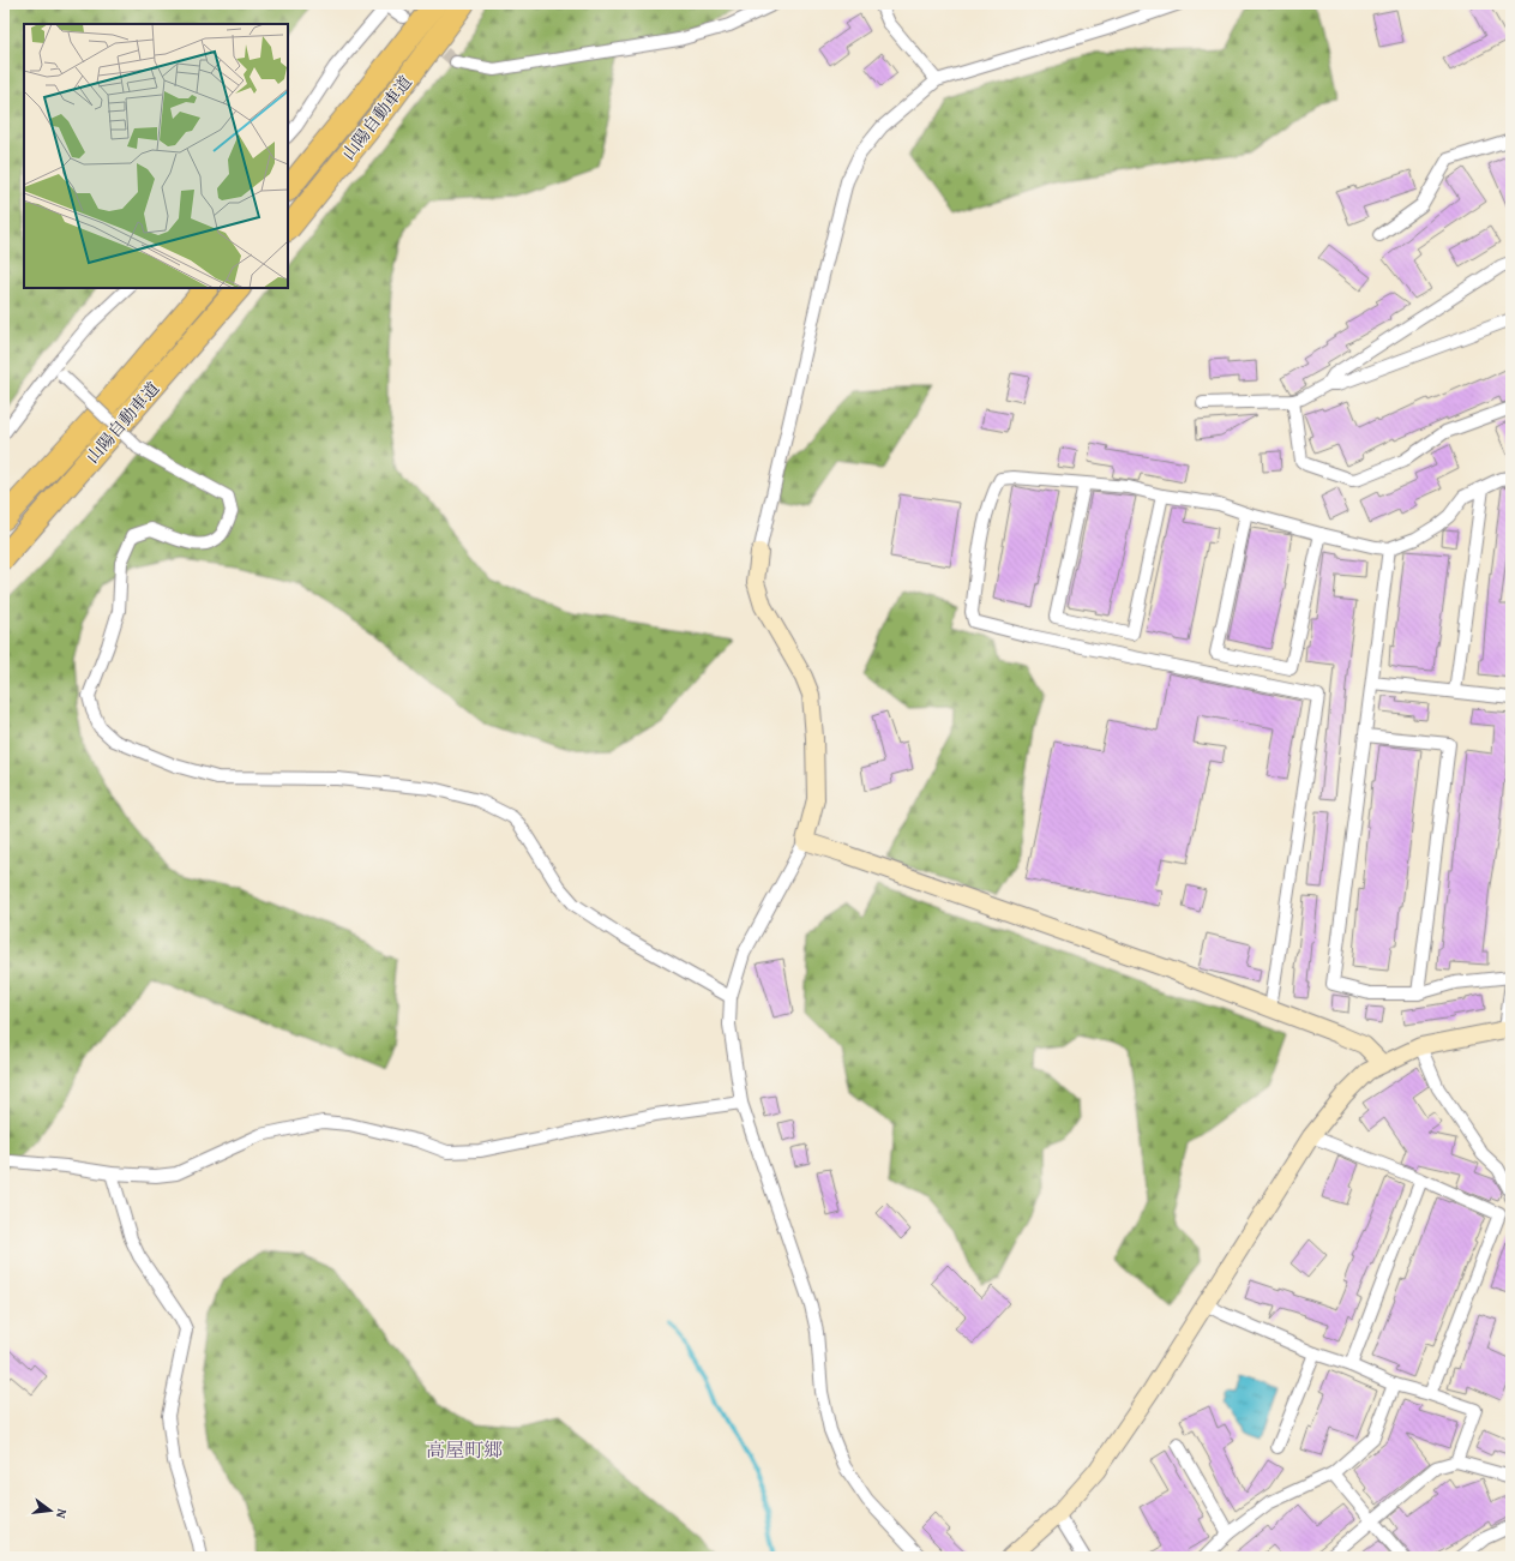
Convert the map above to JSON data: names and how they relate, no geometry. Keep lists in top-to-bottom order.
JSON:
{
  "streets": {
    "highway": ["山陽自動車道"]
  },
  "districts": ["高屋町郷"],
  "north": "right"
}
